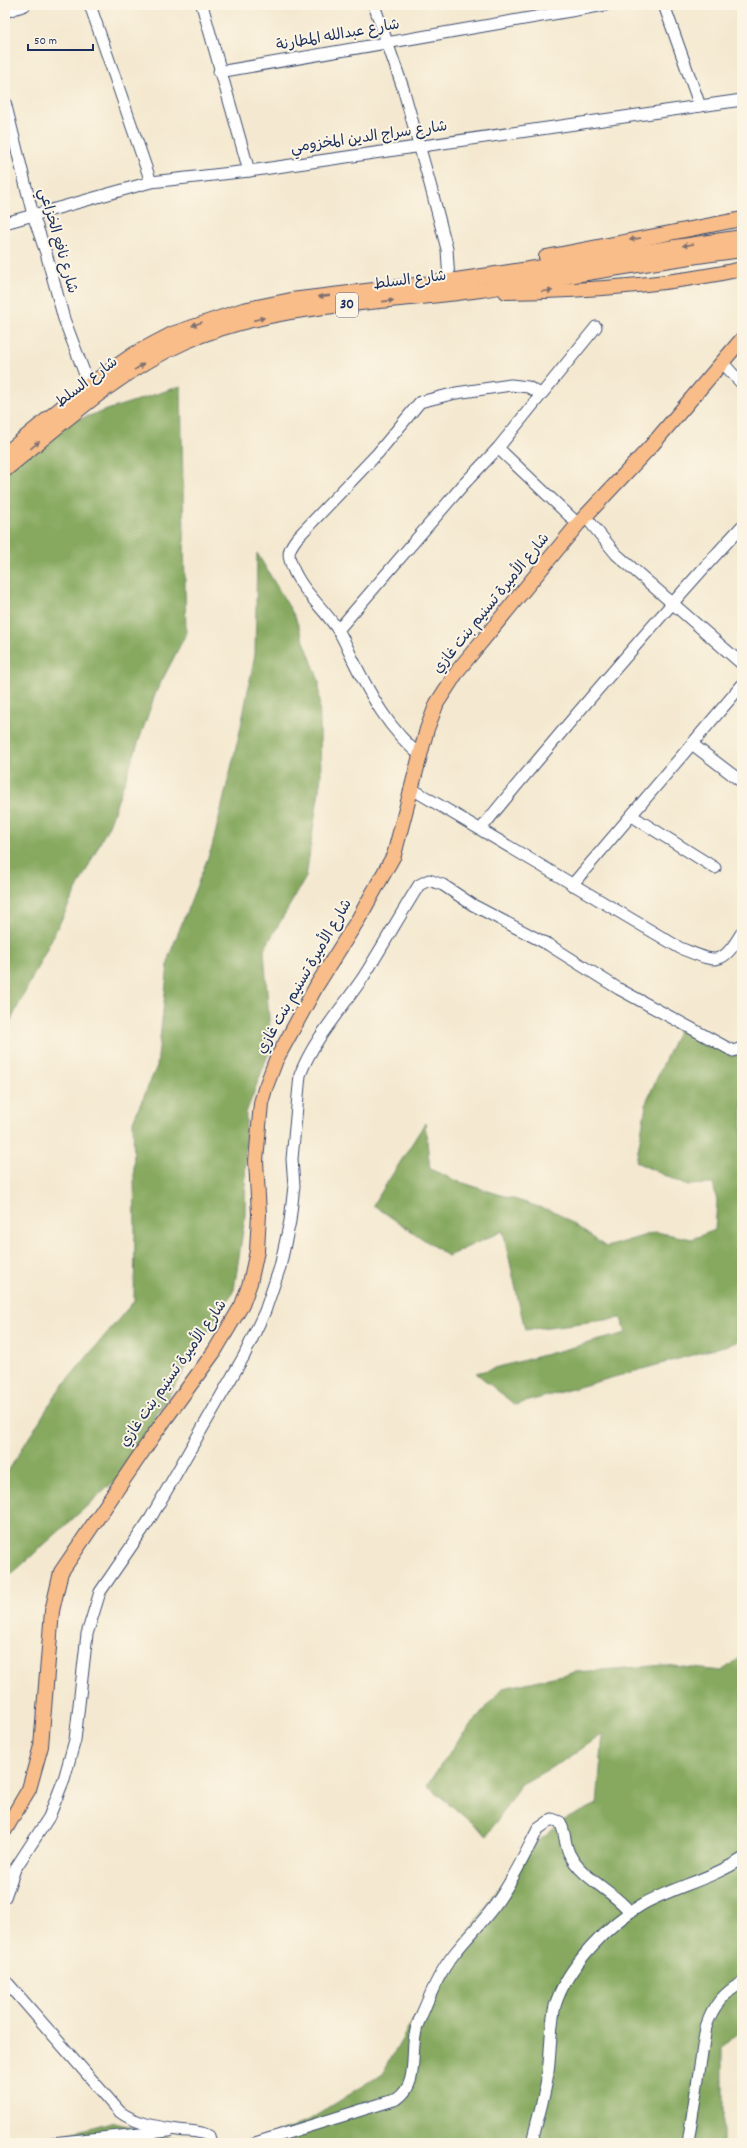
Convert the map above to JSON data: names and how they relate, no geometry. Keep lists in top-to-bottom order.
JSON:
{
  "streets": {
    "main road": ["شارع السلط", "30", "شارع الأميرة تسنيم بنت غازي"],
    "street": ["شارع عبدالله المطارنة", "شارع سراج الدين المخزومي", "شارع نافع الخزاعي"]
  },
  "crossings": [
    ["شارع سراج الدين المخزومي", "شارع نافع الخزاعي"],
    ["شارع نافع الخزاعي", "شارع السلط"]
  ],
  "scale_bar": "50 m"
}
